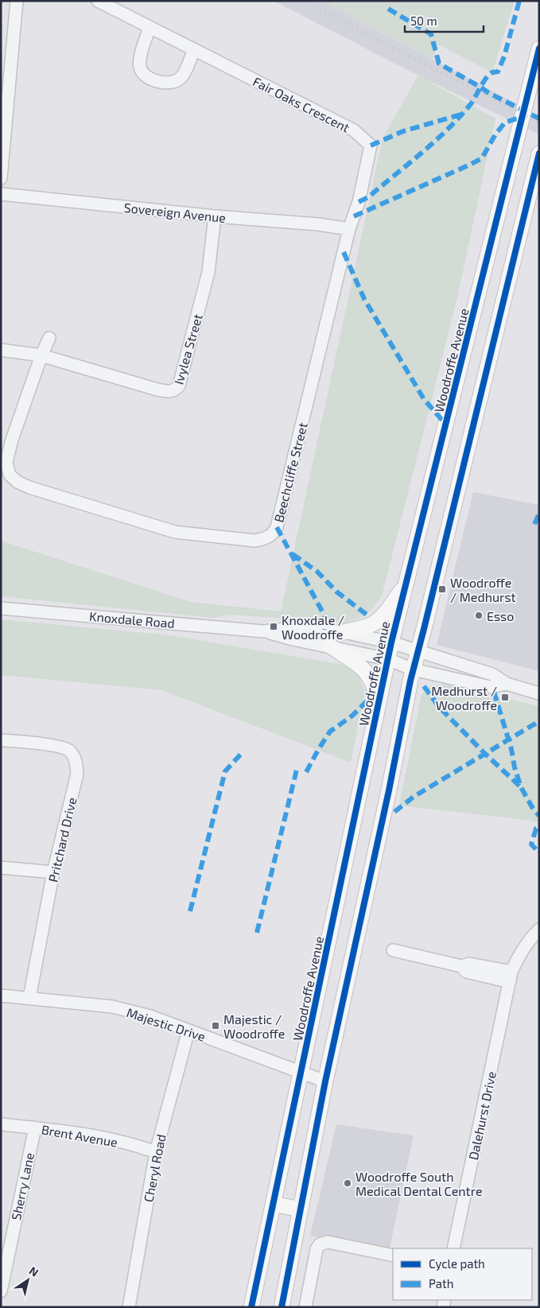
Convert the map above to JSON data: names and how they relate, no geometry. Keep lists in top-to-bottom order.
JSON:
{
  "streets": {
    "main road": ["Woodroffe Avenue"],
    "street": [
      "Fair Oaks Crescent",
      "Sovereign Avenue",
      "Ivylea Street",
      "Beechcliffe Street",
      "Knoxdale Road",
      "Pritchard Drive",
      "Majestic Drive",
      "Dalehurst Drive",
      "Brent Avenue",
      "Cheryl Road",
      "Sherry Lane"
    ]
  },
  "crossings": [
    ["Fair Oaks Crescent", "Sovereign Avenue"],
    ["Fair Oaks Crescent", "Beechcliffe Street"],
    ["Sovereign Avenue", "Ivylea Street"],
    ["Sovereign Avenue", "Beechcliffe Street"],
    ["Ivylea Street", "Beechcliffe Street"],
    ["Woodroffe Avenue", "Knoxdale Road"],
    ["Woodroffe Avenue", "Majestic Drive"],
    ["Pritchard Drive", "Majestic Drive"],
    ["Majestic Drive", "Cheryl Road"],
    ["Brent Avenue", "Cheryl Road"],
    ["Brent Avenue", "Sherry Lane"]
  ],
  "places": {
    "transit": [
      "Woodroffe / Medhurst",
      "Knoxdale / Woodroffe",
      "Medhurst / Woodroffe",
      "Majestic / Woodroffe"
    ],
    "other": ["Esso", "Woodroffe South Medical Dental Centre"]
  },
  "legend": ["Cycle path", "Path"],
  "scale_bar": "50 m",
  "north": "top right"
}
